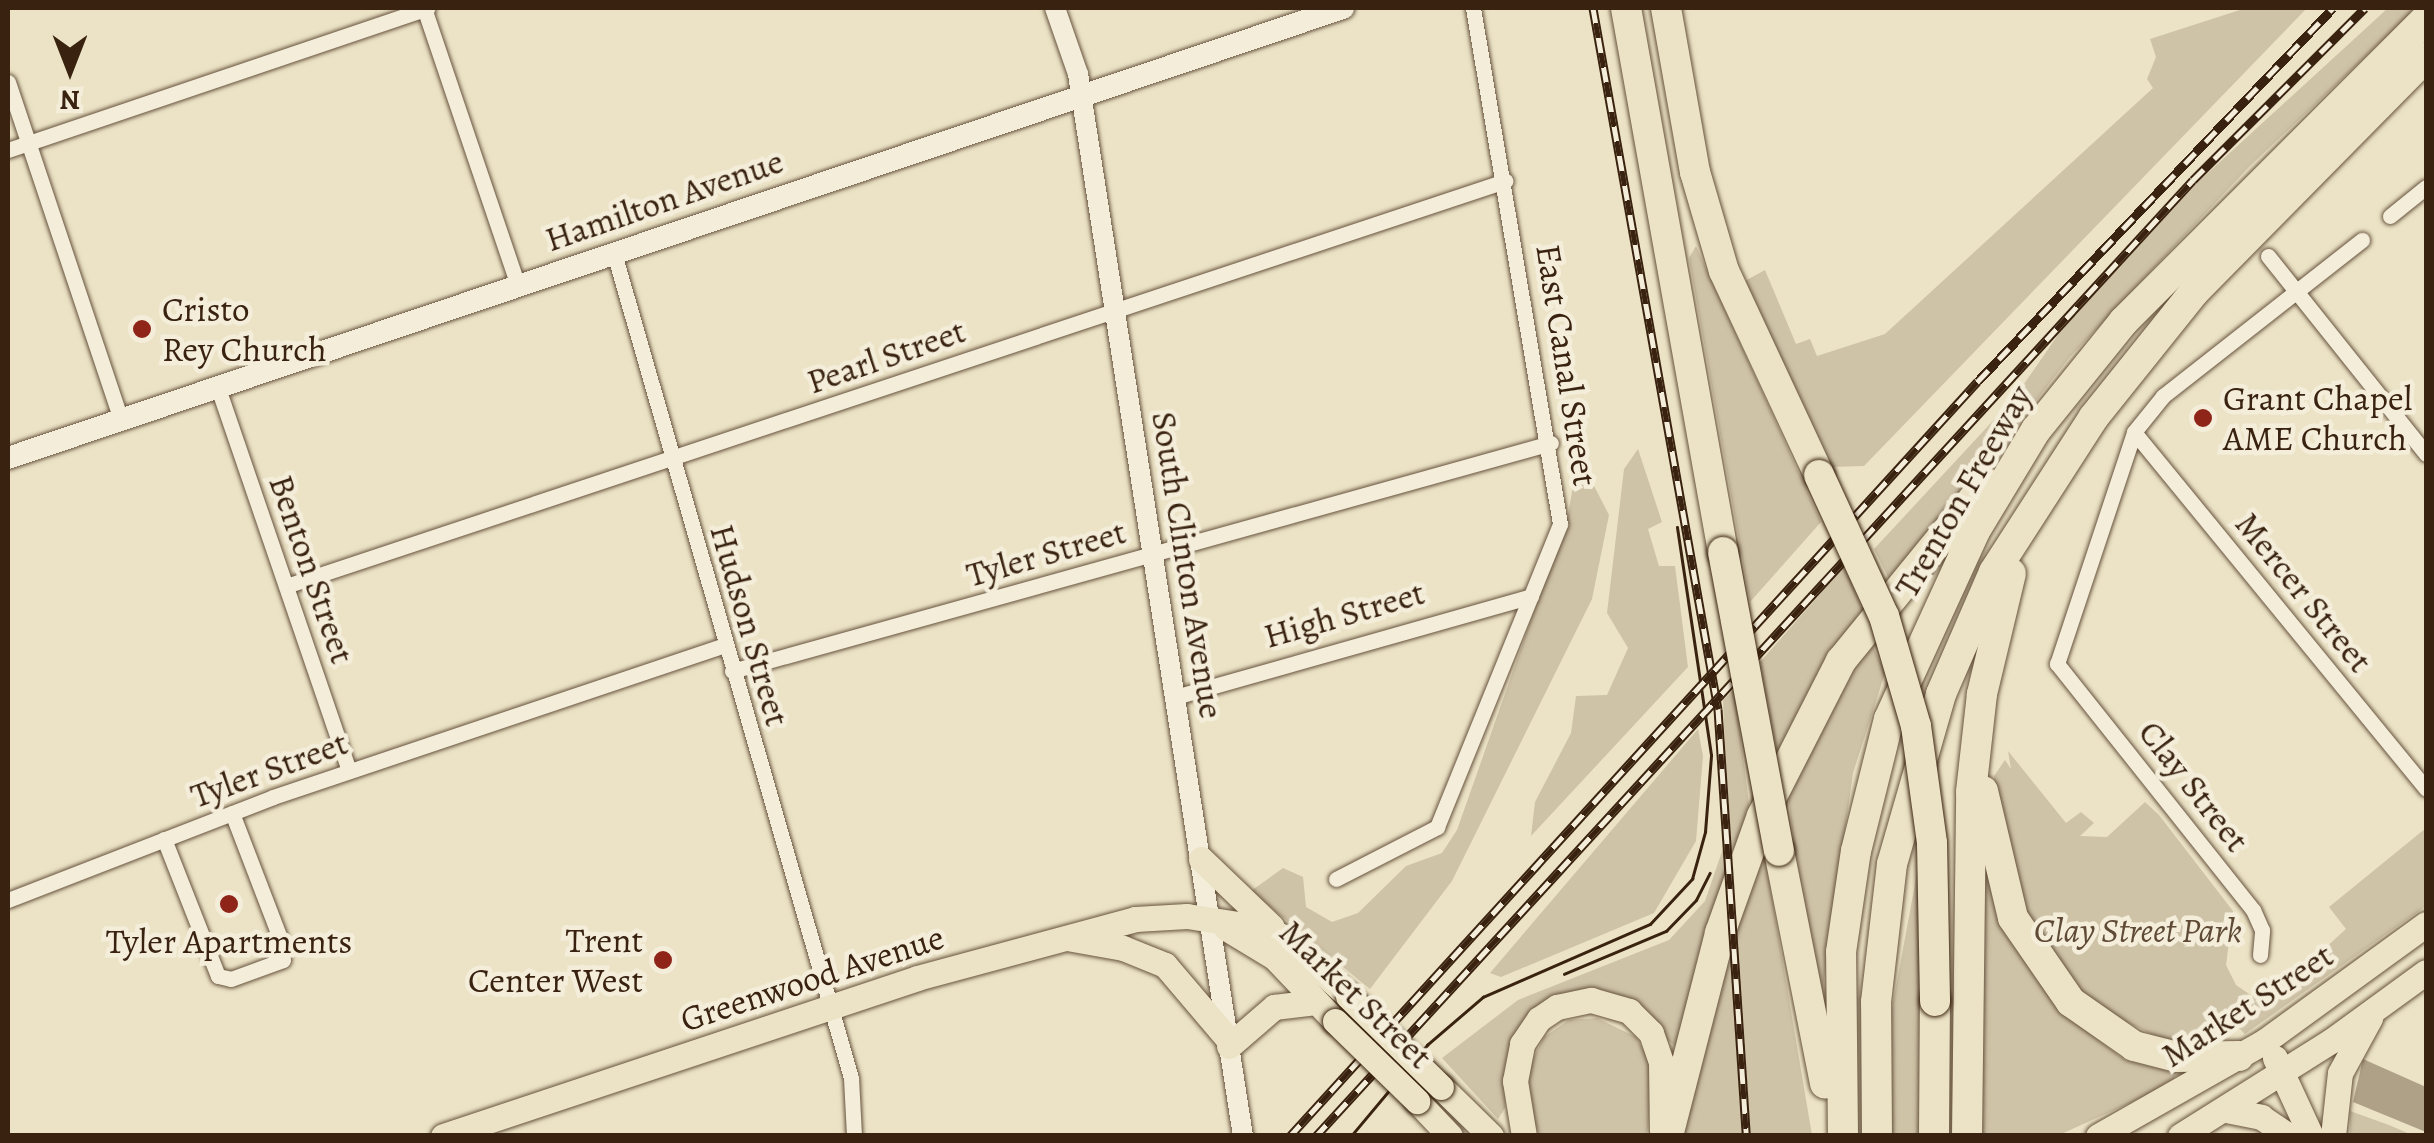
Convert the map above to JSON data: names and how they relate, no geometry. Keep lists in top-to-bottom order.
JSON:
{
  "streets": {
    "highway": ["Trenton Freeway"],
    "main road": ["Hamilton Avenue", "Greenwood Avenue", "Market Street"],
    "street": [
      "Pearl Street",
      "East Canal Street",
      "Tyler Street",
      "South Clinton Avenue",
      "Benton Street",
      "Mercer Street",
      "High Street",
      "Hudson Street",
      "Clay Street"
    ]
  },
  "crossings": [
    ["Hamilton Avenue", "South Clinton Avenue"],
    ["Hamilton Avenue", "Benton Street"],
    ["Hamilton Avenue", "Hudson Street"],
    ["Pearl Street", "East Canal Street"],
    ["Pearl Street", "South Clinton Avenue"],
    ["Pearl Street", "Benton Street"],
    ["Pearl Street", "Hudson Street"],
    ["East Canal Street", "Tyler Street"],
    ["East Canal Street", "High Street"],
    ["Tyler Street", "South Clinton Avenue"],
    ["Tyler Street", "Benton Street"],
    ["Tyler Street", "Hudson Street"],
    ["South Clinton Avenue", "High Street"],
    ["South Clinton Avenue", "Greenwood Avenue"],
    ["South Clinton Avenue", "Market Street"],
    ["Mercer Street", "Clay Street"],
    ["Hudson Street", "Greenwood Avenue"],
    ["Greenwood Avenue", "Market Street"]
  ],
  "parks": ["Clay Street Park"],
  "places": [
    "Cristo Rey Church",
    "Grant Chapel AME Church",
    "Tyler Apartments",
    "Trent Center West"
  ],
  "north": "bottom"
}
